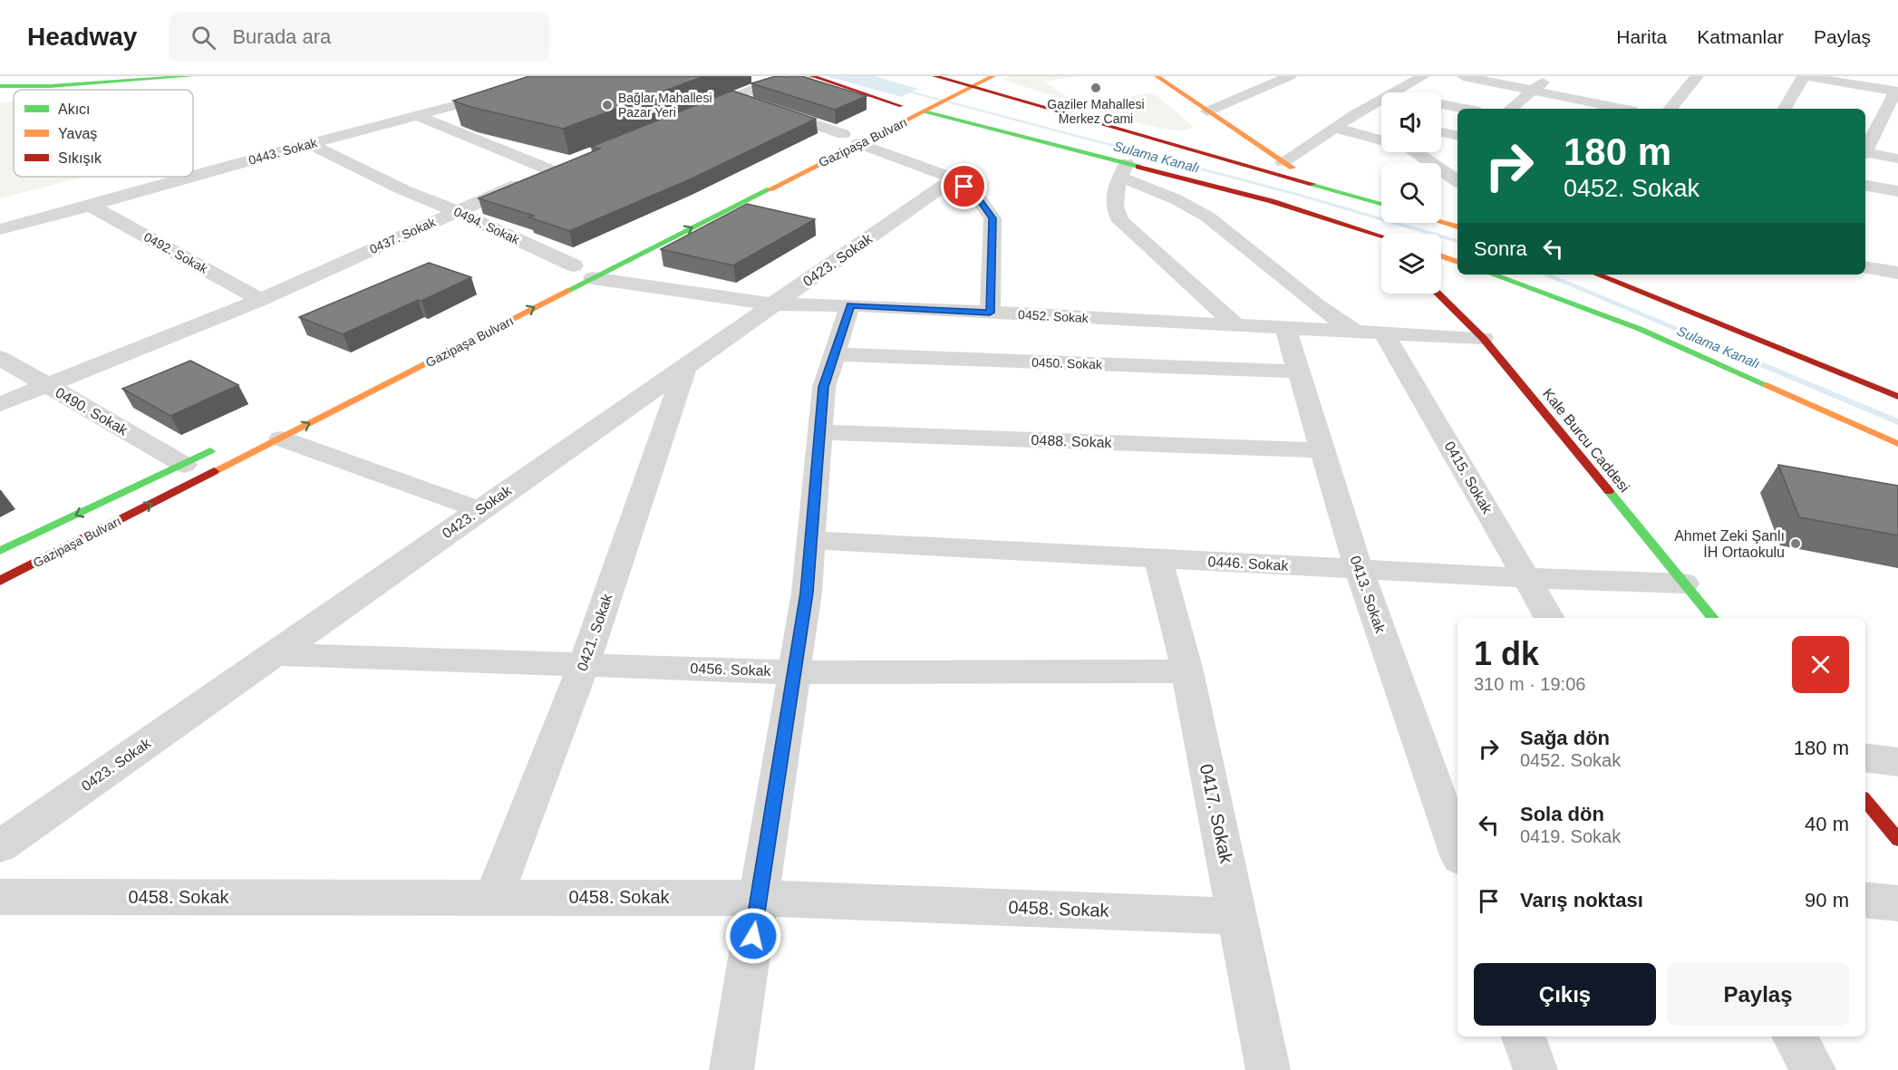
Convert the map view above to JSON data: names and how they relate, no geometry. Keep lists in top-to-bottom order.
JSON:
{
  "streets": {
    "street": [
      "Gazipaşa Bulvarı",
      "0443. Sokak",
      "0494. Sokak",
      "0437. Sokak",
      "0492. Sokak",
      "0423. Sokak",
      "0452. Sokak",
      "0450. Sokak",
      "0490. Sokak",
      "Kale Burcu Caddesi",
      "0488. Sokak",
      "0415. Sokak",
      "0446. Sokak",
      "0413. Sokak",
      "0421. Sokak",
      "0456. Sokak",
      "0417. Sokak",
      "0458. Sokak"
    ]
  },
  "crossings": [
    ["Gazipaşa Bulvarı", "0494. Sokak"],
    ["Gazipaşa Bulvarı", "0452. Sokak"],
    ["Gazipaşa Bulvarı", "0490. Sokak"],
    ["0443. Sokak", "0494. Sokak"],
    ["0443. Sokak", "0492. Sokak"],
    ["0494. Sokak", "0437. Sokak"],
    ["0494. Sokak", "0452. Sokak"],
    ["0437. Sokak", "0492. Sokak"],
    ["0437. Sokak", "0490. Sokak"],
    ["0423. Sokak", "0452. Sokak"],
    ["0423. Sokak", "0421. Sokak"],
    ["0423. Sokak", "0456. Sokak"],
    ["0452. Sokak", "Kale Burcu Caddesi"],
    ["0452. Sokak", "0415. Sokak"],
    ["0452. Sokak", "0413. Sokak"],
    ["0450. Sokak", "0413. Sokak"],
    ["Kale Burcu Caddesi", "0446. Sokak"],
    ["0488. Sokak", "0413. Sokak"],
    ["0415. Sokak", "0446. Sokak"],
    ["0446. Sokak", "0413. Sokak"],
    ["0446. Sokak", "0417. Sokak"],
    ["0421. Sokak", "0456. Sokak"],
    ["0421. Sokak", "0458. Sokak"],
    ["0456. Sokak", "0417. Sokak"],
    ["0417. Sokak", "0458. Sokak"]
  ],
  "water": ["Sulama Kanalı"],
  "places": ["Gaziler Mahallesi Merkez Cami", "Bağlar Mahallesi Pazar Yeri", "Ahmet Zeki Şanlı İH Ortaokulu"],
  "legend": ["Akıcı", "Yavaş", "Sıkışık"],
  "page": {
    "header": "Headway",
    "search": "Burada ara",
    "nav": ["Harita", "Katmanlar", "Paylaş"],
    "turn": ["180 m", "0452. Sokak"],
    "then": "Sonra",
    "heading": ["1 dk", "310 m · 19:06"],
    "list": [
      {
        "name": "Sağa dön",
        "note": "0452. Sokak",
        "value": "180 m"
      },
      {
        "name": "Sola dön",
        "note": "0419. Sokak",
        "value": "40 m"
      },
      {
        "name": "Varış noktası",
        "value": "90 m"
      }
    ],
    "buttons": ["Çıkış", "Paylaş"]
  }
}
